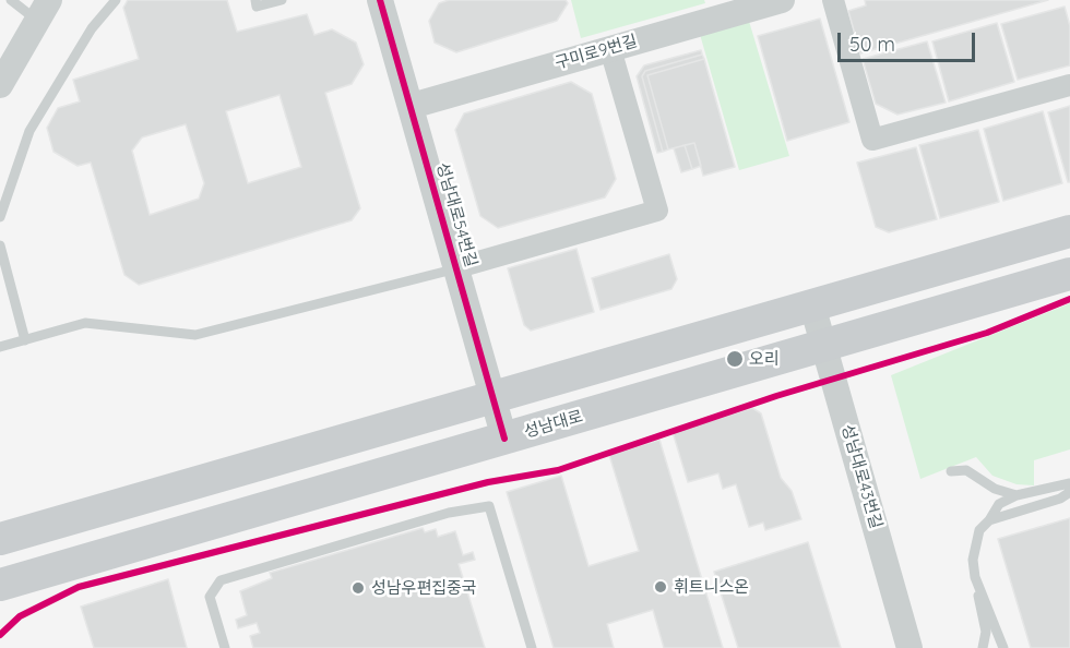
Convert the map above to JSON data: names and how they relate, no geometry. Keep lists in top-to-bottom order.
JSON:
{
  "streets": {
    "main road": ["성남대로"],
    "street": ["구미로9번길", "성남대로54번길", "성남대로43번길"]
  },
  "crossings": [
    ["구미로9번길", "성남대로54번길"],
    ["성남대로54번길", "성남대로"],
    ["성남대로", "성남대로43번길"]
  ],
  "places": ["오리", "휘트니스온", "성남우편집중국"],
  "scale_bar": "50 m"
}
